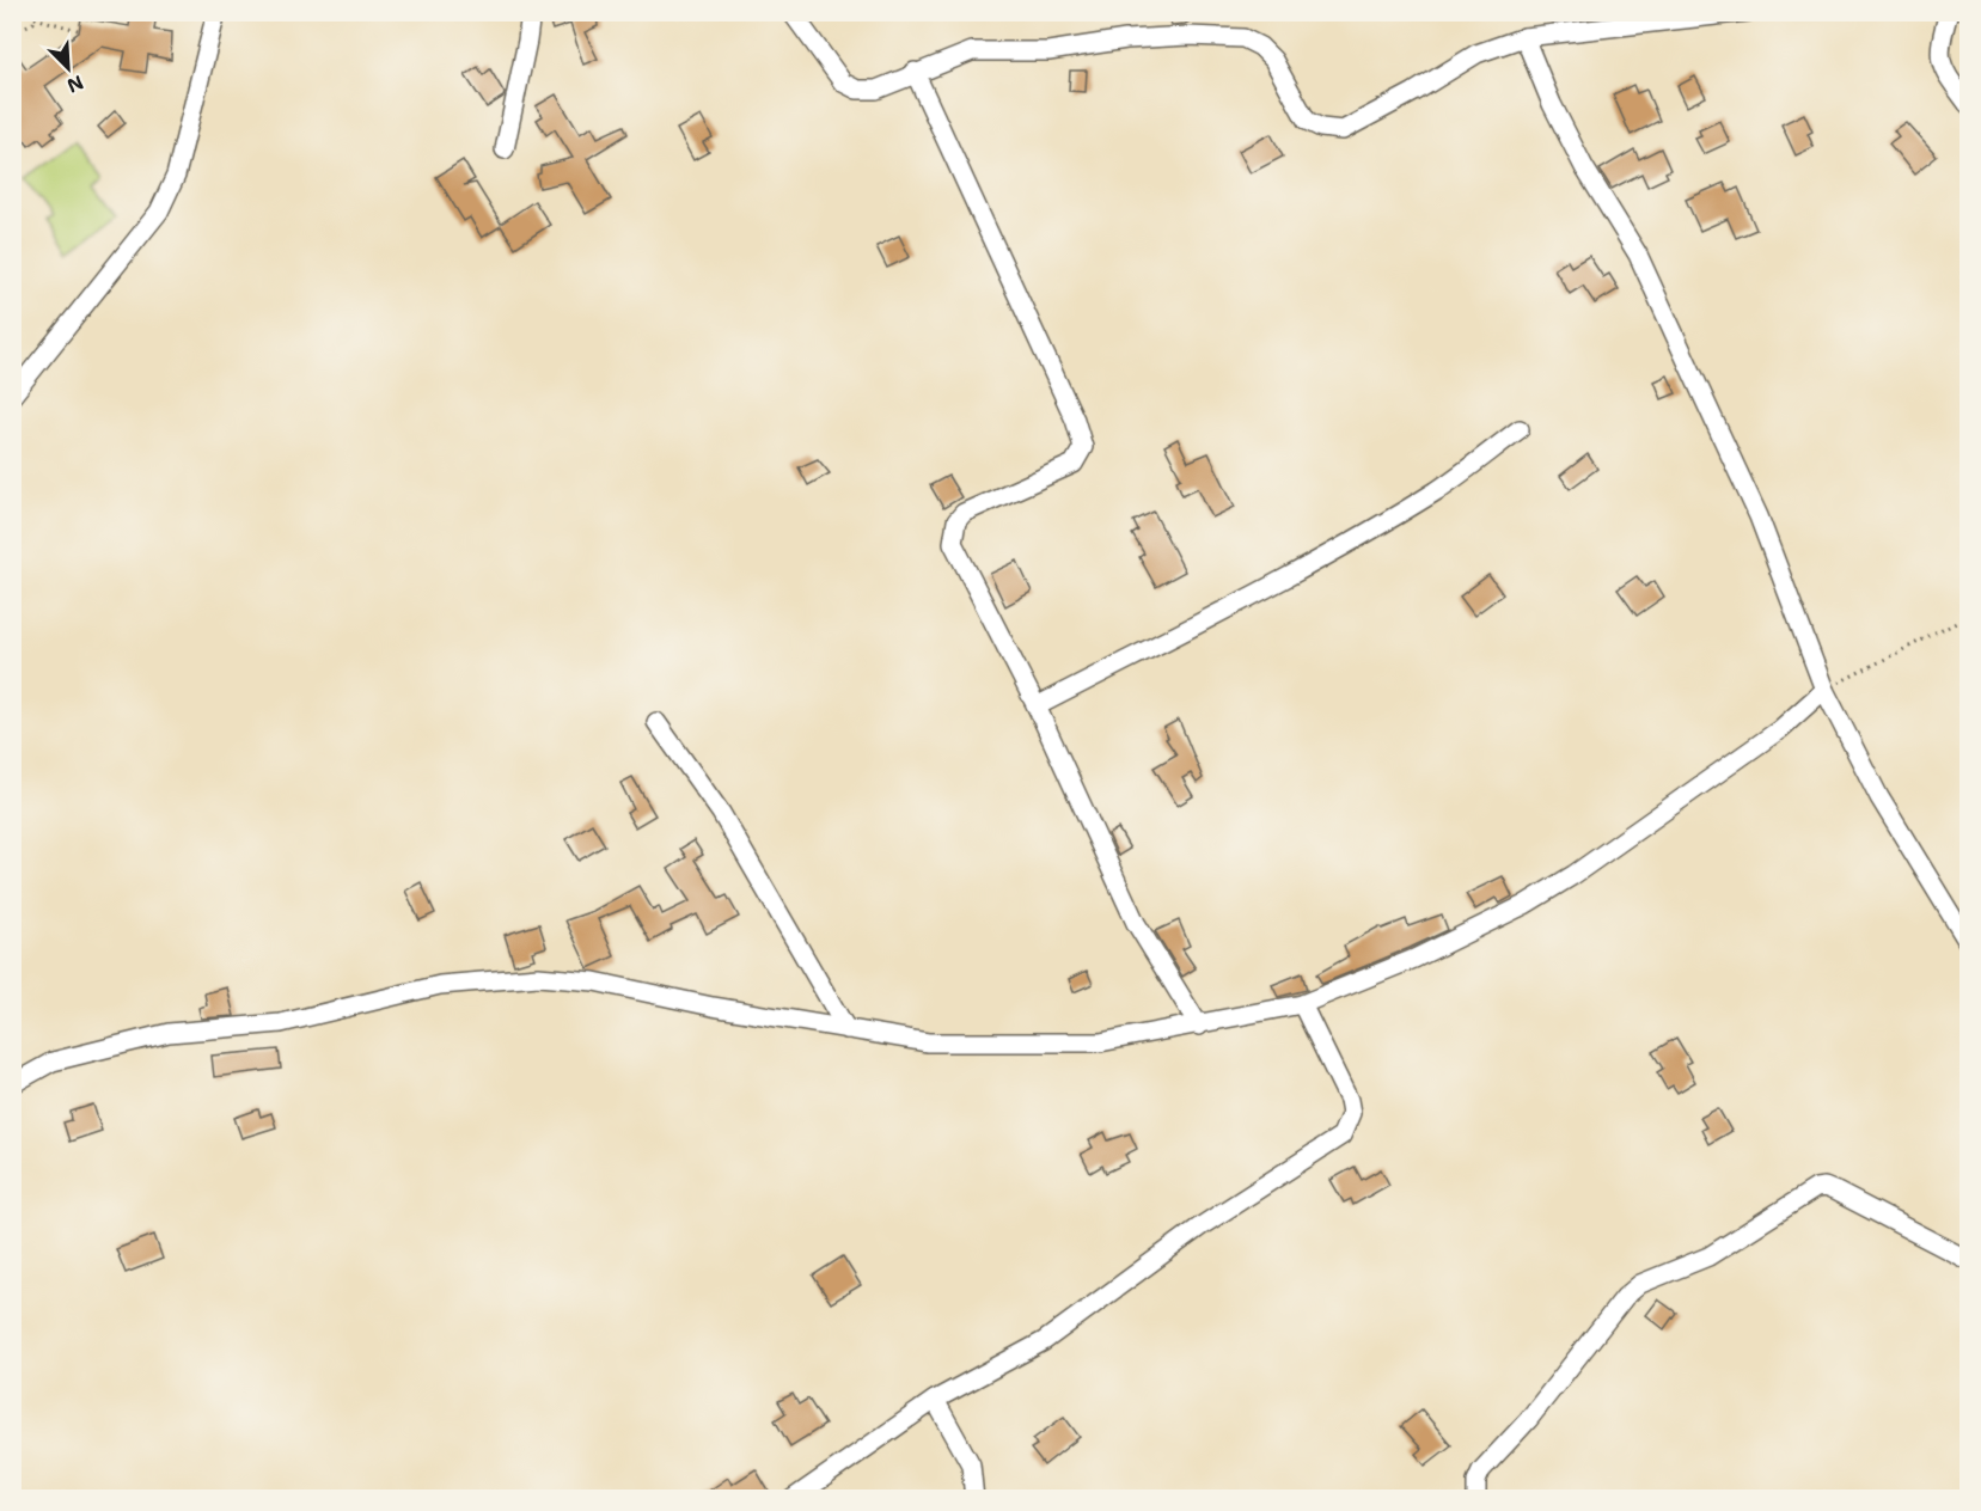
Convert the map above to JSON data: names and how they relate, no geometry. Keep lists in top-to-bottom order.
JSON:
{
  "north": "bottom right"
}
